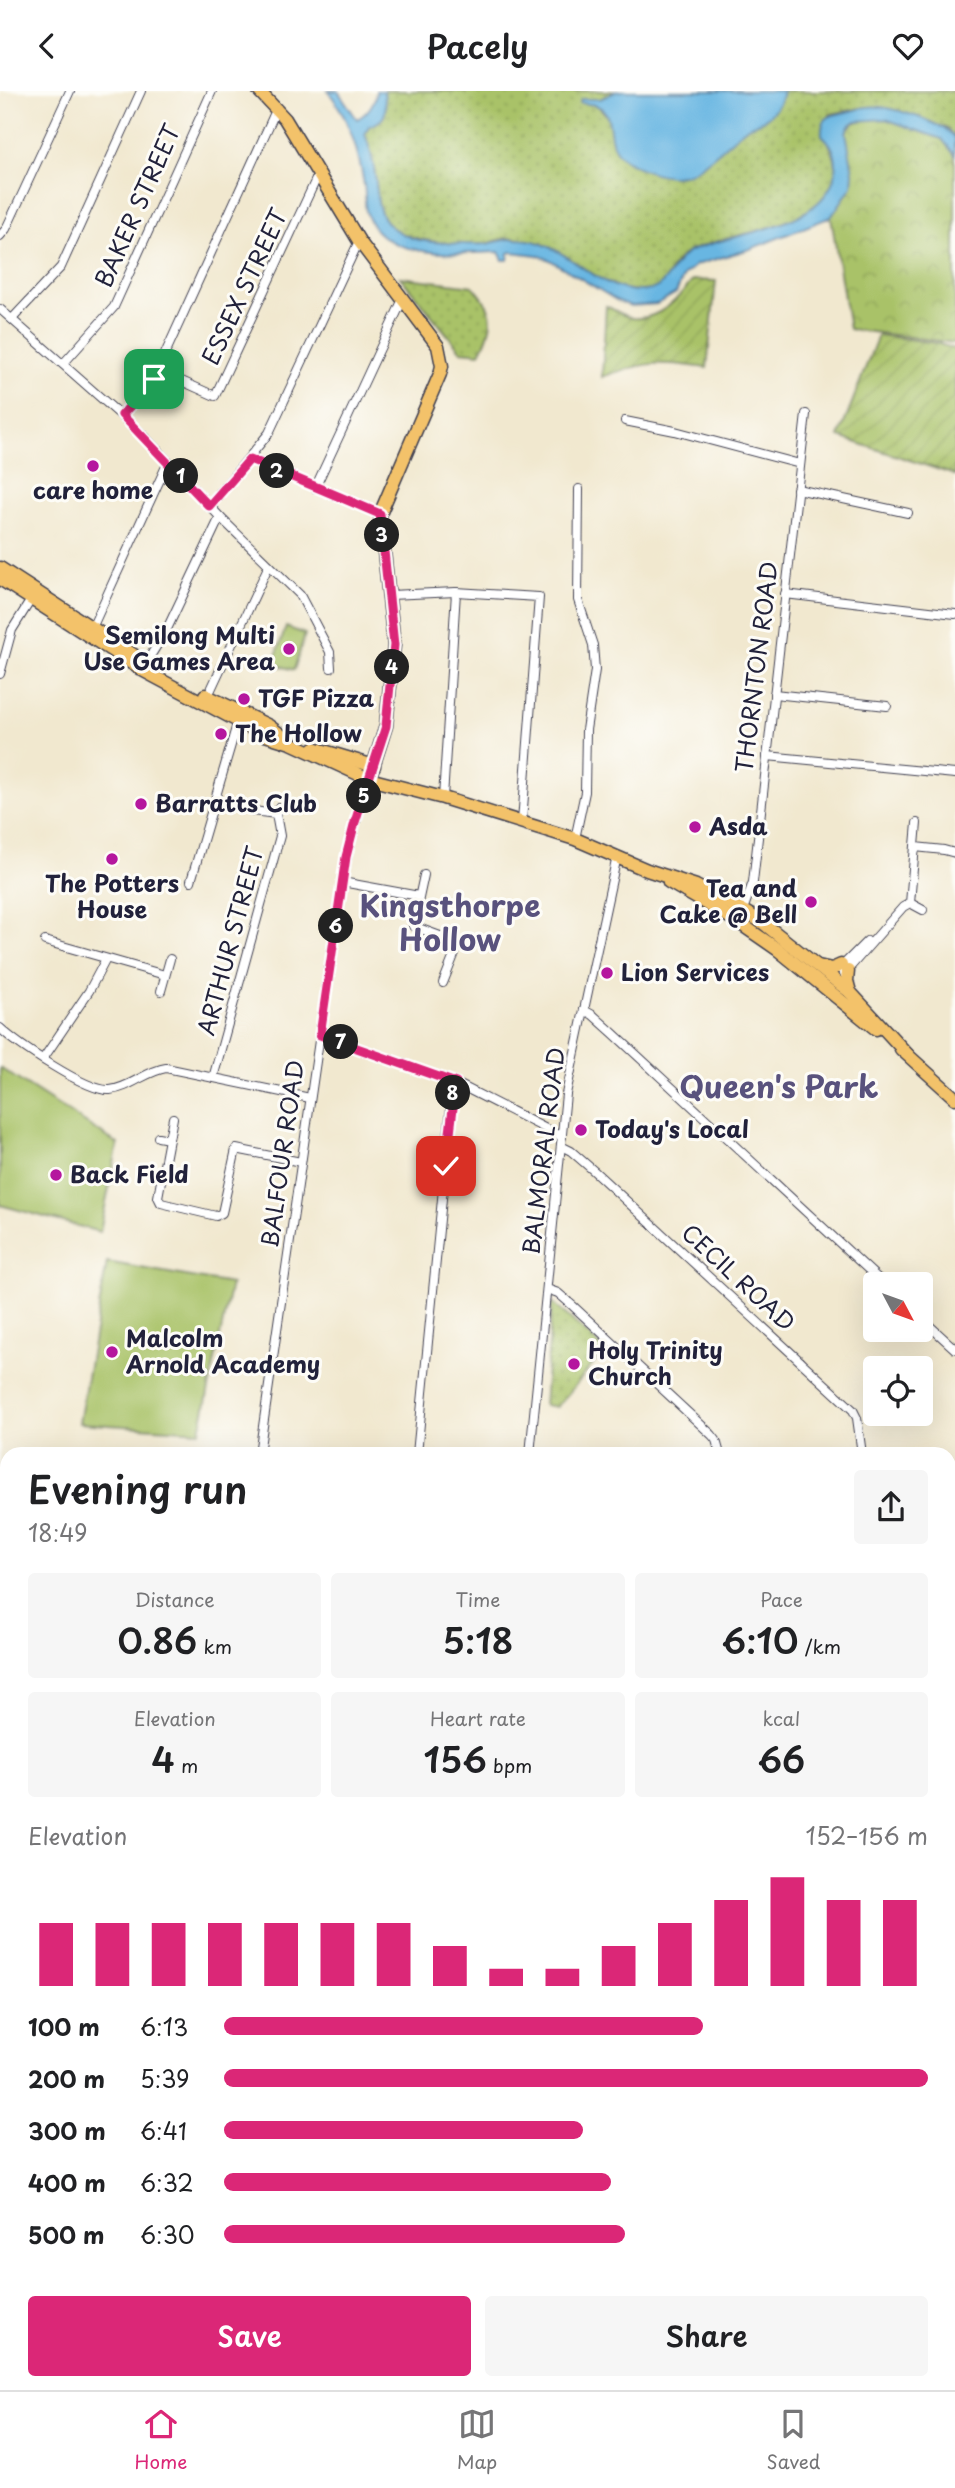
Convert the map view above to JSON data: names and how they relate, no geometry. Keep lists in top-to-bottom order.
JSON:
{
  "streets": {
    "street": [
      "BAKER STREET",
      "ESSEX STREET",
      "THORNTON ROAD",
      "ARTHUR STREET",
      "BALMORAL ROAD",
      "BALFOUR ROAD",
      "CECIL ROAD"
    ]
  },
  "crossings": [
    ["BALMORAL ROAD", "CECIL ROAD"],
    ["BALFOUR ROAD", "CECIL ROAD"]
  ],
  "districts": ["Kingsthorpe Hollow", "Queen's Park"],
  "places": [
    "care home",
    "Semilong Multi Use Games Area",
    "TGF Pizza",
    "The Hollow",
    "Barratts Club",
    "Asda",
    "The Potters House",
    "Tea and Cake @ Bell",
    "Lion Services",
    "Today's Local",
    "Back Field",
    "Malcolm Arnold Academy",
    "Holy Trinity Church"
  ],
  "north": "bottom right",
  "page": {
    "header": "Pacely",
    "pins": [
      "2",
      "1",
      "3",
      "4",
      "5",
      "6",
      "7",
      "8"
    ],
    "heading": ["Evening run", "18:49"],
    "stats": [
      ["Distance", "0.86 km"],
      ["Time", "5:18"],
      ["Pace", "6:10 /km"],
      ["Elevation", "4 m"],
      ["Heart rate", "156 bpm"],
      ["kcal", "66"]
    ],
    "chart": ["Elevation", "152–156 m"],
    "list": [
      {
        "name": "100 m",
        "note": "6:13"
      },
      {
        "name": "200 m",
        "note": "5:39"
      },
      {
        "name": "300 m",
        "note": "6:41"
      },
      {
        "name": "400 m",
        "note": "6:32"
      },
      {
        "name": "500 m",
        "note": "6:30"
      }
    ],
    "buttons": ["Save", "Share"],
    "tabs": ["Home", "Map", "Saved"]
  }
}
